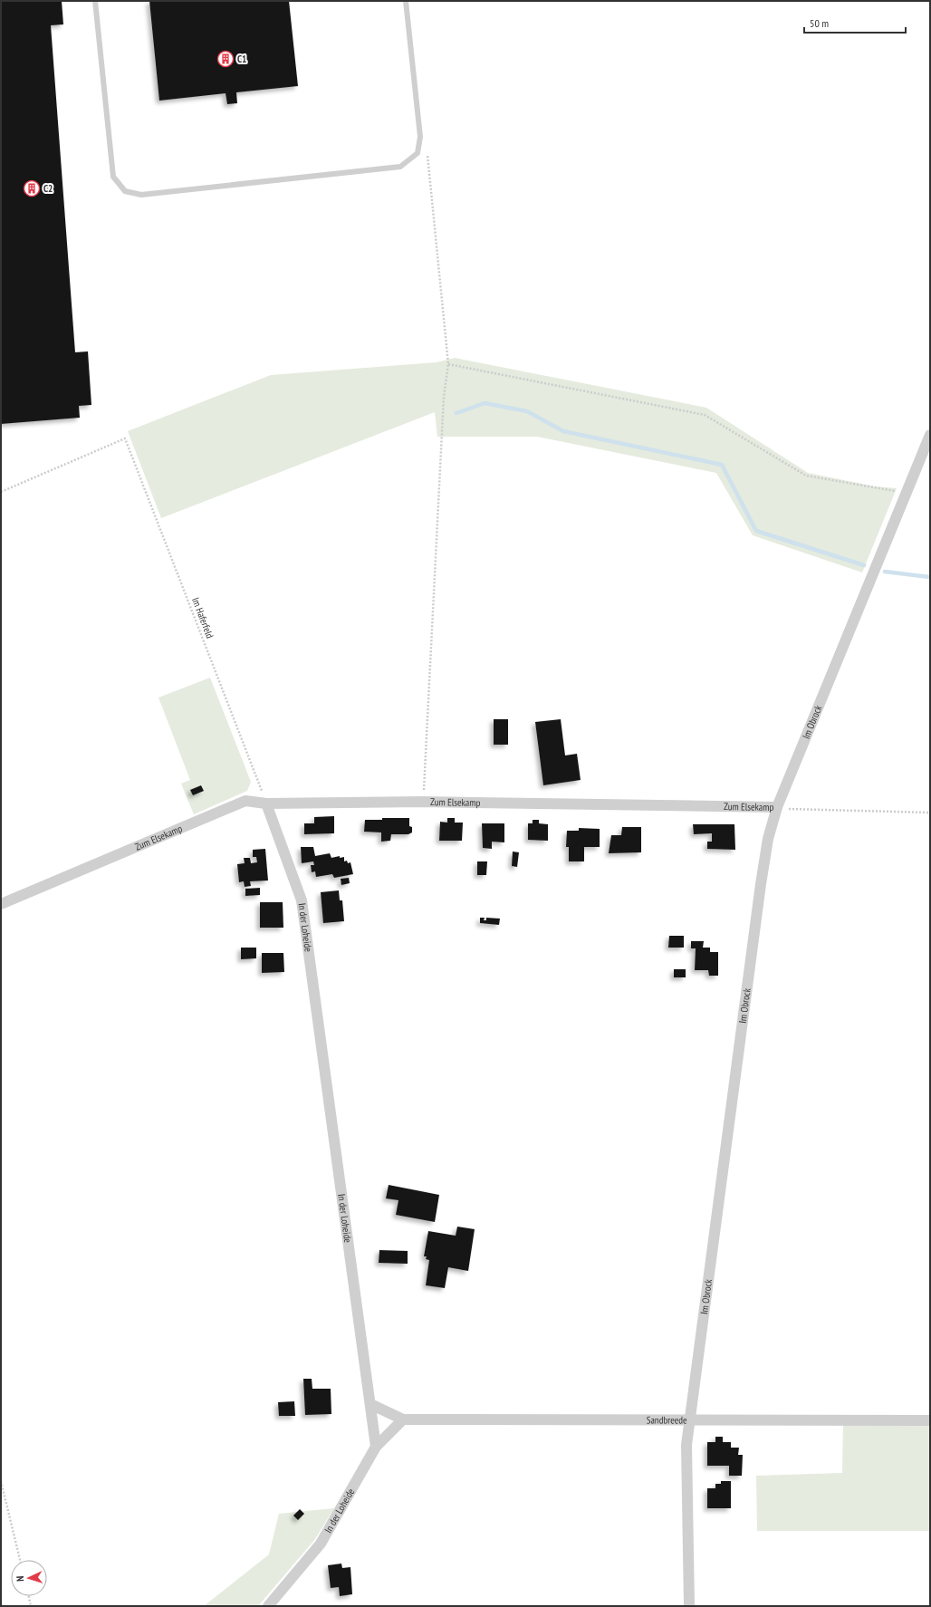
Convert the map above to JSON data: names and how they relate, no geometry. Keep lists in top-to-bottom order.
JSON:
{
  "streets": {
    "street": [
      "Im Obrock",
      "Zum Elsekamp",
      "In der Loheide",
      "Sandbreede"
    ],
    "path": ["Im Haferfeld"]
  },
  "crossings": [
    ["Im Haferfeld", "Zum Elsekamp"],
    ["Im Haferfeld", "In der Loheide"],
    ["Im Obrock", "Zum Elsekamp"],
    ["Im Obrock", "Sandbreede"],
    ["Zum Elsekamp", "In der Loheide"],
    ["In der Loheide", "Sandbreede"]
  ],
  "places": {
    "building": ["C1", "C2"]
  },
  "scale_bar": "50 m",
  "north": "left"
}
